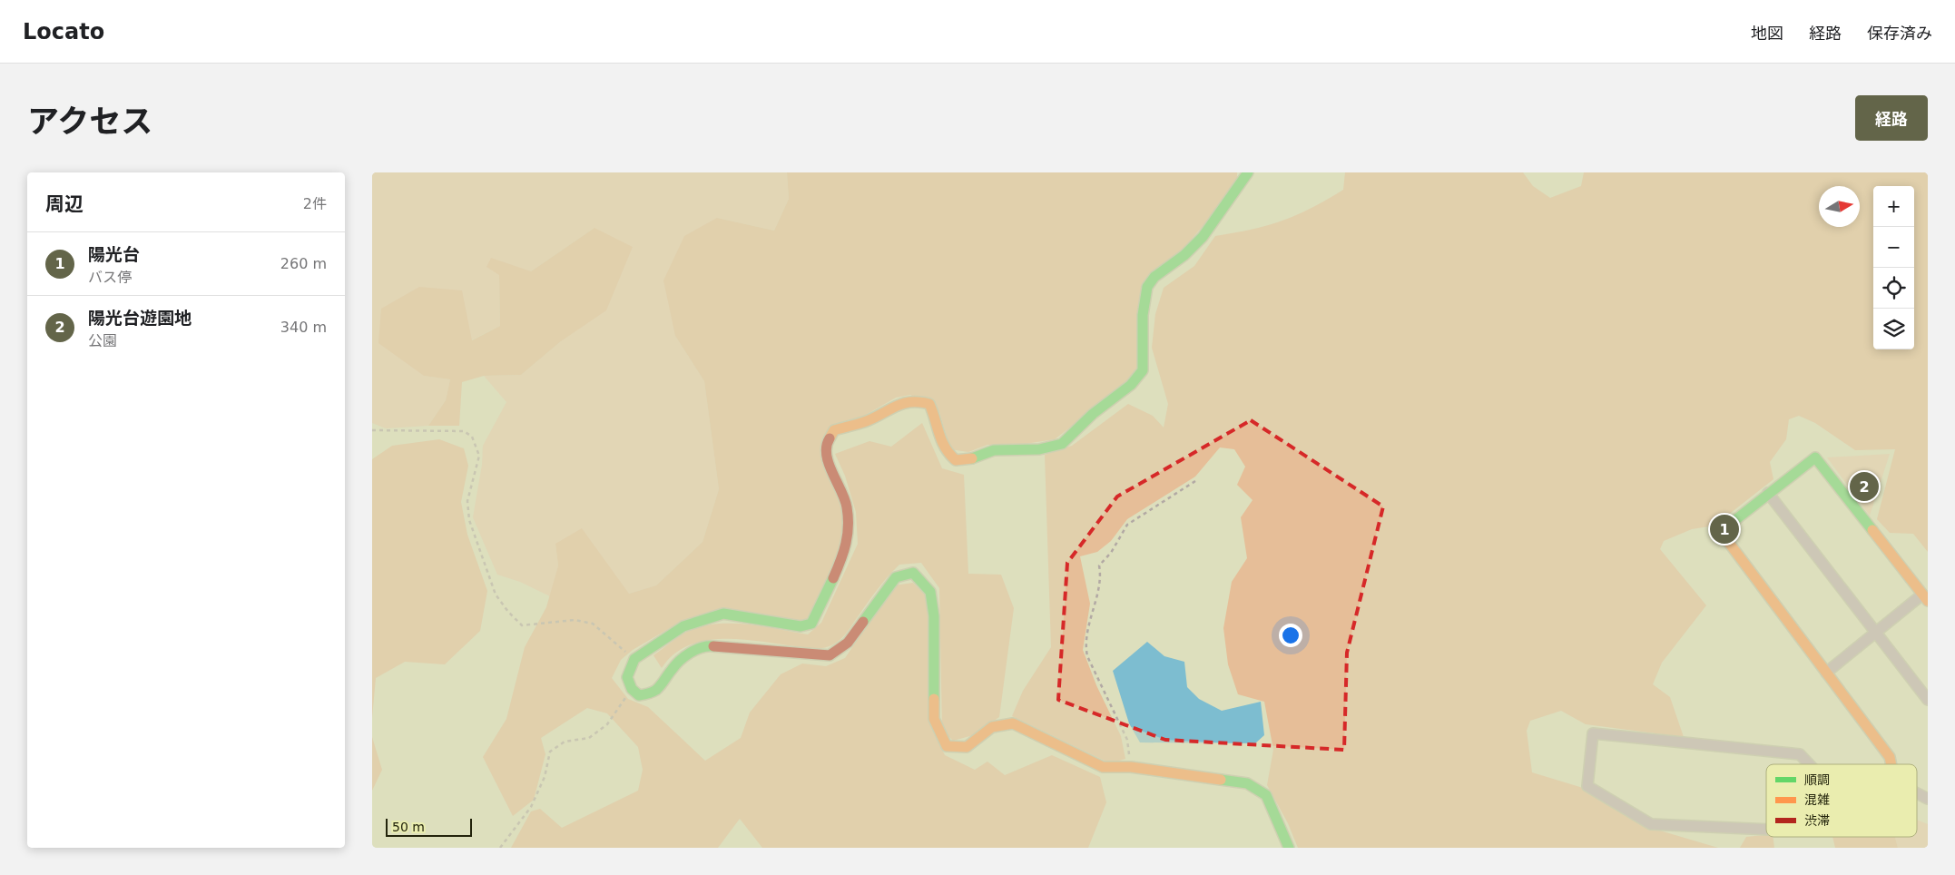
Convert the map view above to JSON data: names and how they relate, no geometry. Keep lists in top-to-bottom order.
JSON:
{
  "legend": ["順調", "混雑", "渋滞"],
  "scale_bar": "50 m",
  "north": "right",
  "page": {
    "header": "Locato",
    "nav": ["地図", "経路", "保存済み"],
    "title": "アクセス",
    "buttons": "経路",
    "heading": ["周辺", "2件"],
    "map_buttons": ["+", "−"],
    "list": [
      {
        "mark": "1",
        "name": "陽光台",
        "note": "バス停",
        "value": "260 m"
      },
      {
        "mark": "2",
        "name": "陽光台遊園地",
        "note": "公園",
        "value": "340 m"
      }
    ],
    "pins": ["2", "1"],
    "scale": "50 m"
  }
}
